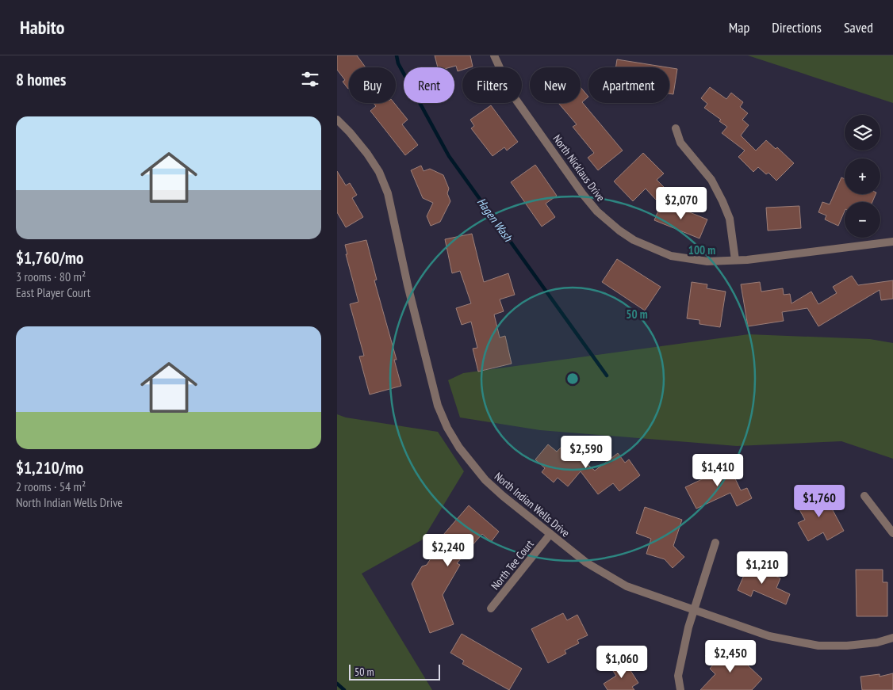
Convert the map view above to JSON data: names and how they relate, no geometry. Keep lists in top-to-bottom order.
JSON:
{
  "streets": {
    "street": ["North Nicklaus Drive", "North Indian Wells Drive", "North Tee Court"]
  },
  "crossings": [
    ["North Indian Wells Drive", "North Tee Court"]
  ],
  "water": ["Hagen Wash"],
  "scale_bar": "50 m",
  "page": {
    "header": "Habito",
    "nav": ["Map", "Directions", "Saved"],
    "heading": "8 homes",
    "chip": [
      "Buy",
      "Rent",
      "Filters",
      "New",
      "Apartment"
    ],
    "list": [
      {
        "name": "$1,760/mo",
        "note": "3 rooms · 80 m² · East Player Court"
      },
      {
        "name": "$1,210/mo",
        "note": "2 rooms · 54 m² · North Indian Wells Drive"
      }
    ],
    "map_buttons": ["+", "−"],
    "price": [
      "$2,070",
      "$2,590",
      "$1,410",
      "$1,760",
      "$2,240",
      "$1,210",
      "$2,450",
      "$1,060"
    ],
    "scale": "50 m"
  },
  "rings": ["100 m", "50 m"]
}
